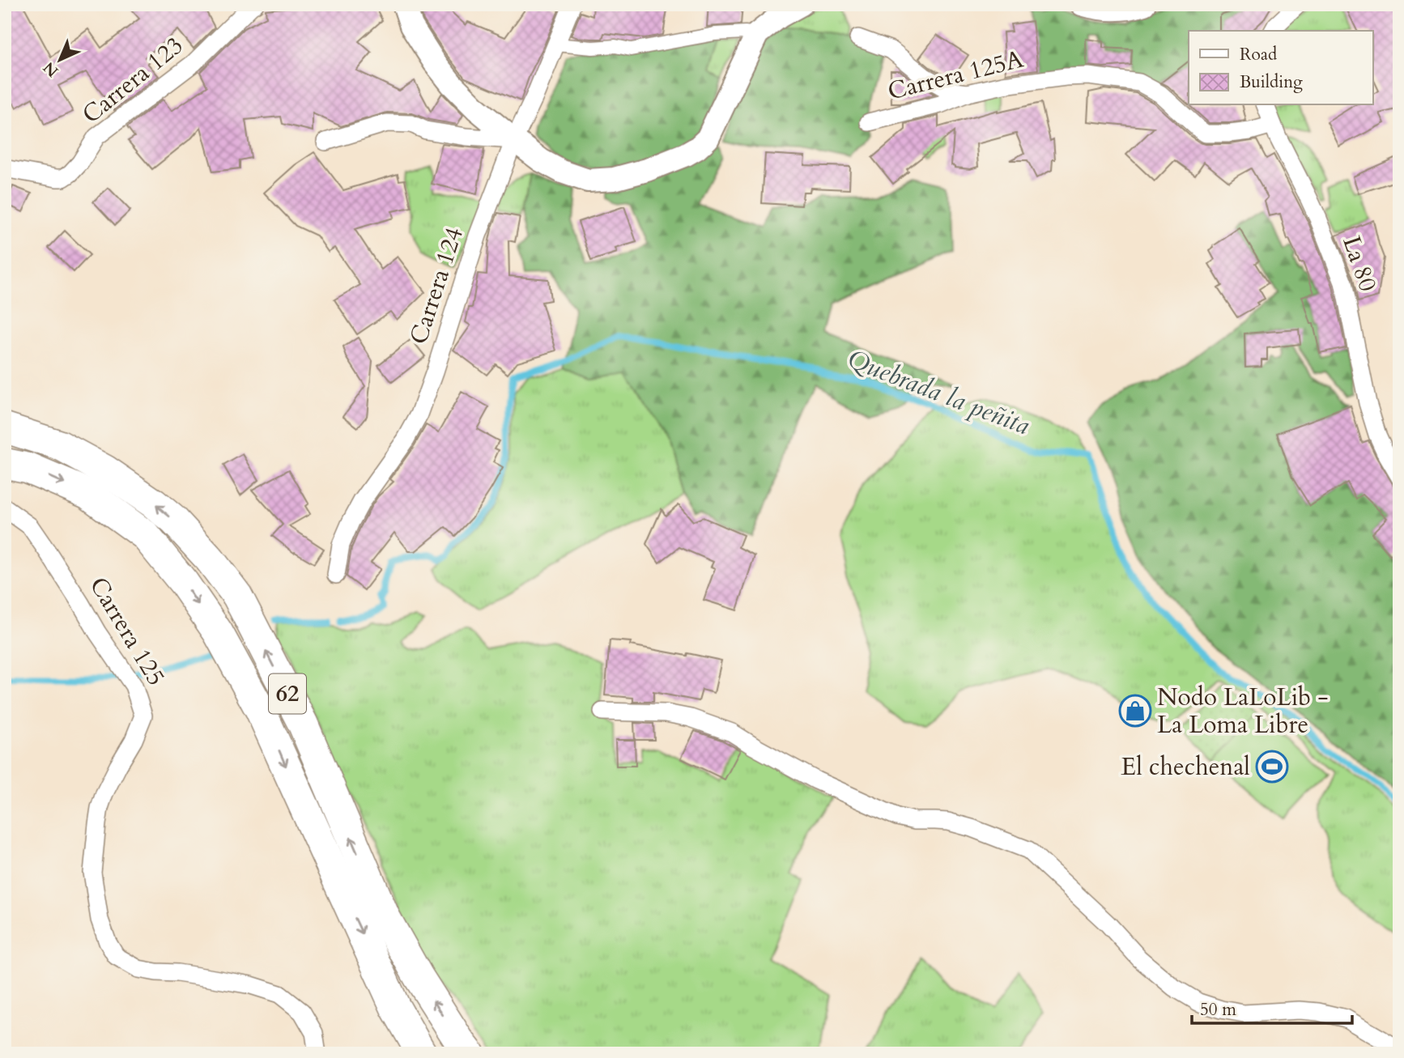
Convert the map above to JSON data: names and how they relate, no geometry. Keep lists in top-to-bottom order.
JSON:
{
  "streets": {
    "highway": ["62"],
    "street": [
      "Carrera 125A",
      "Carrera 123",
      "La 80",
      "Carrera 124",
      "Carrera 125"
    ]
  },
  "crossings": [
    ["Carrera 125A", "La 80"]
  ],
  "water": ["Quebrada la peñita"],
  "places": {
    "shop": ["Nodo LaLoLib - La Loma Libre"],
    "sports": ["El chechenal"]
  },
  "legend": ["Road", "Building"],
  "scale_bar": "50 m",
  "north": "bottom left"
}
